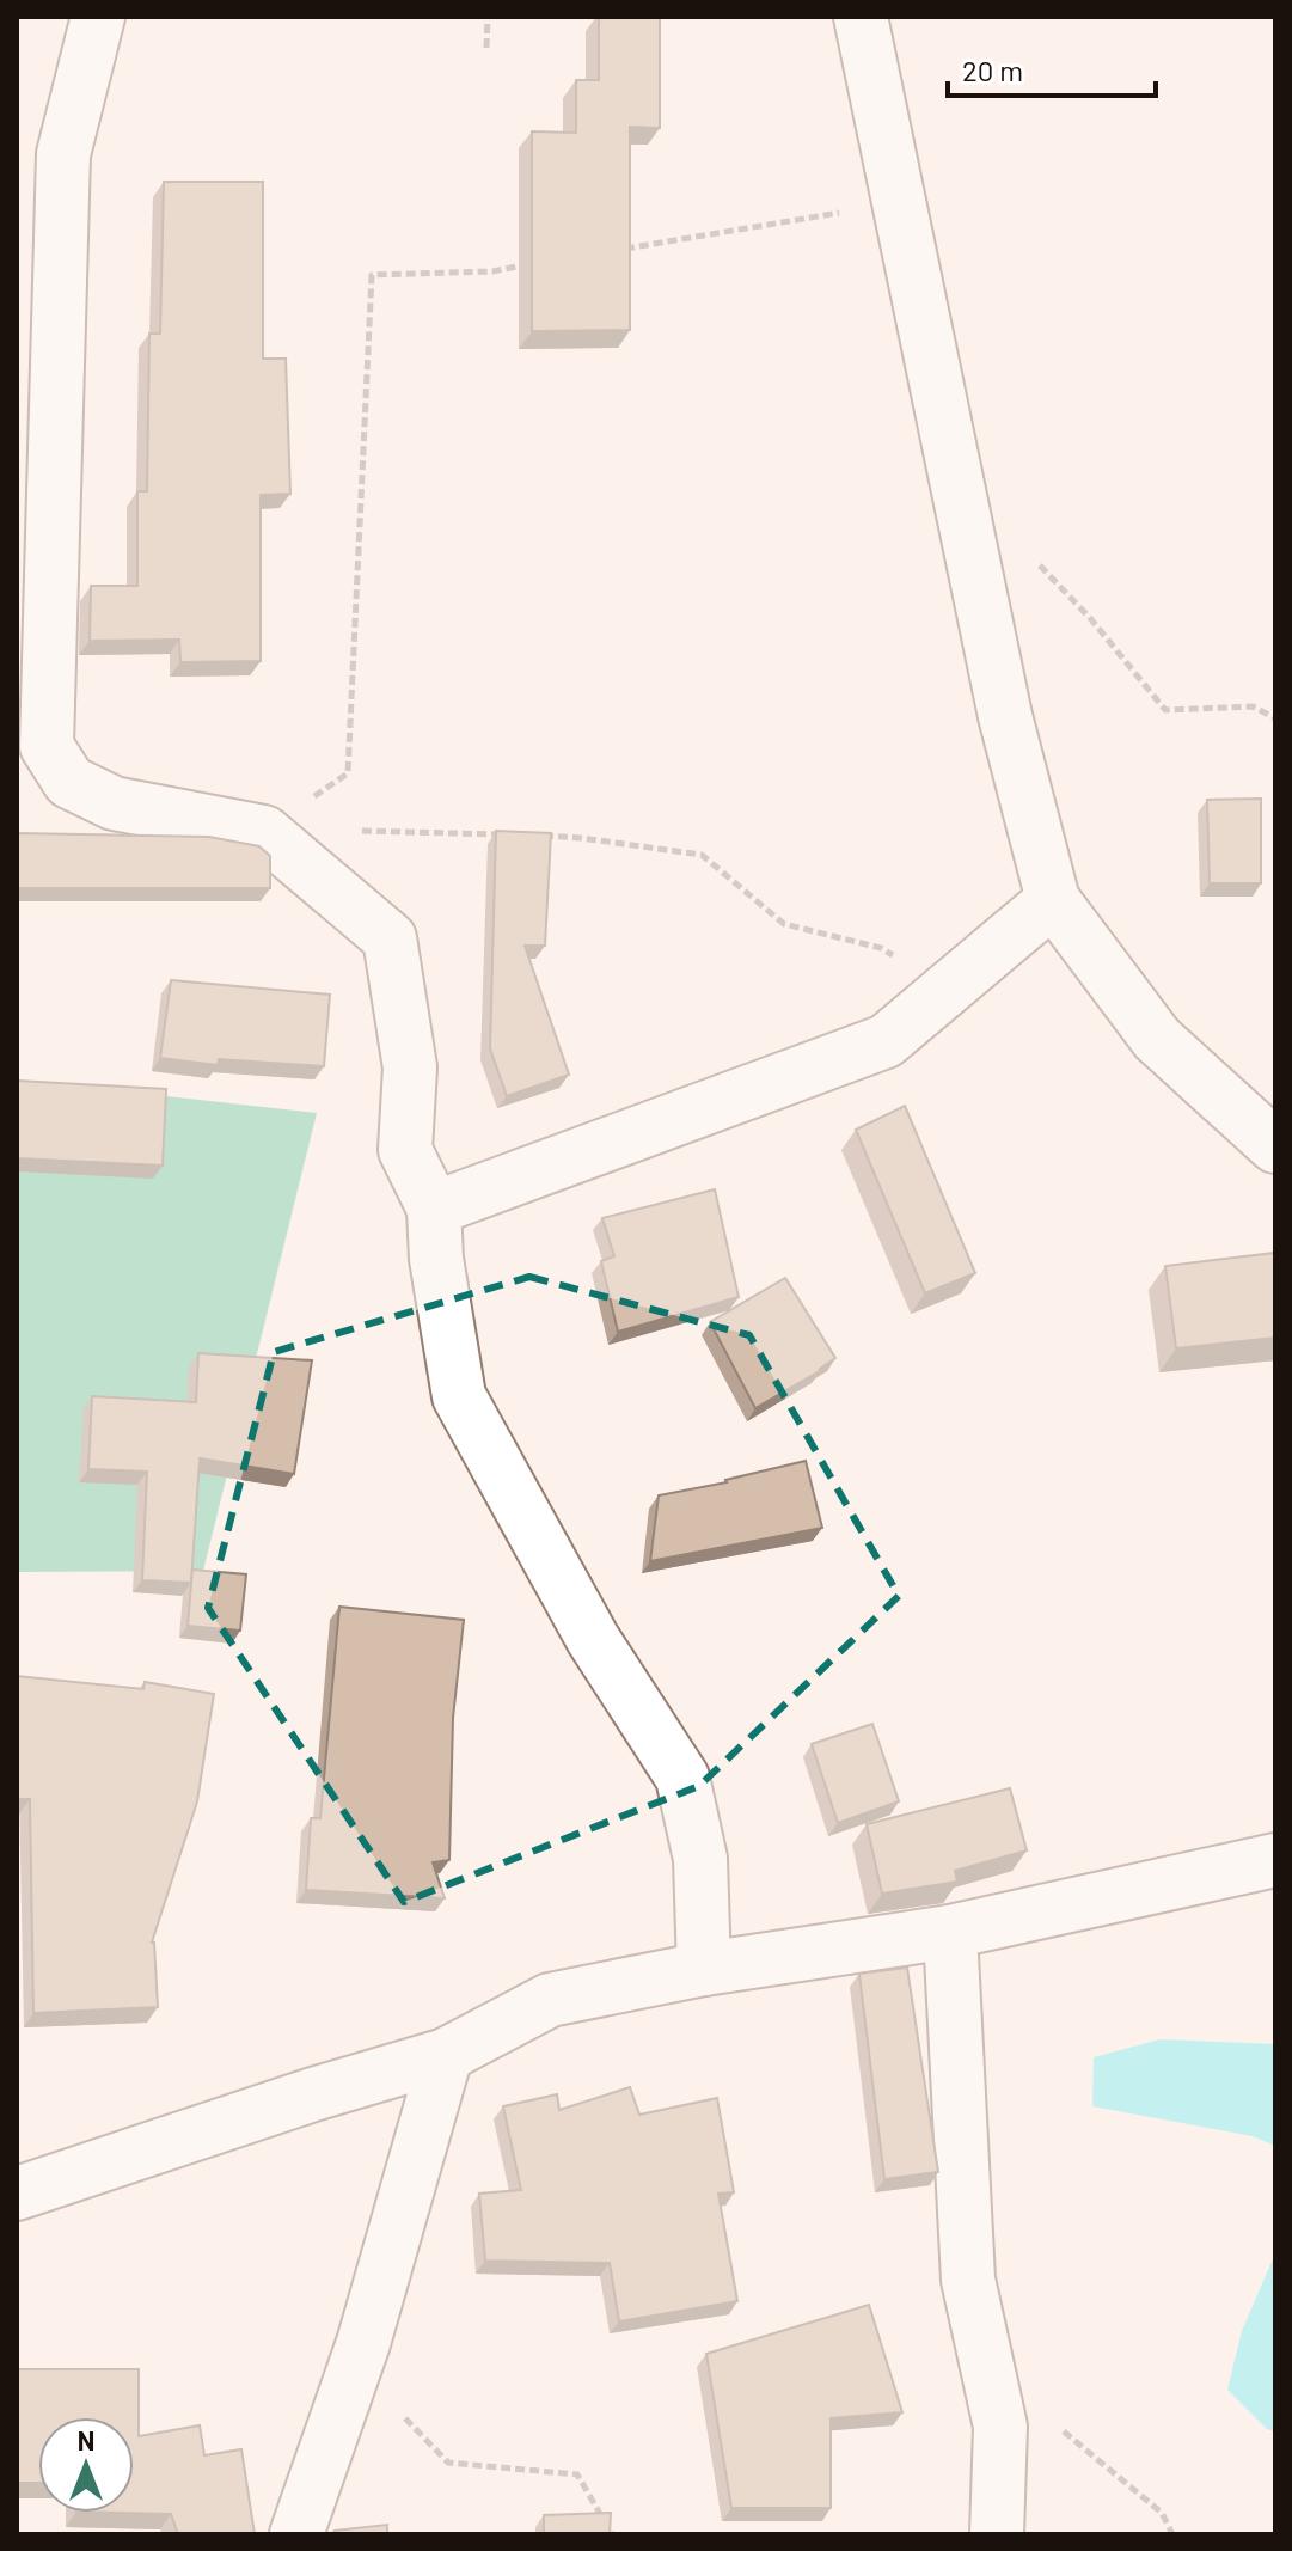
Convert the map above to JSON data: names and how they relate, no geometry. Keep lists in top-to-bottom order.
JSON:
{
  "scale_bar": "20 m",
  "north": "top"
}
